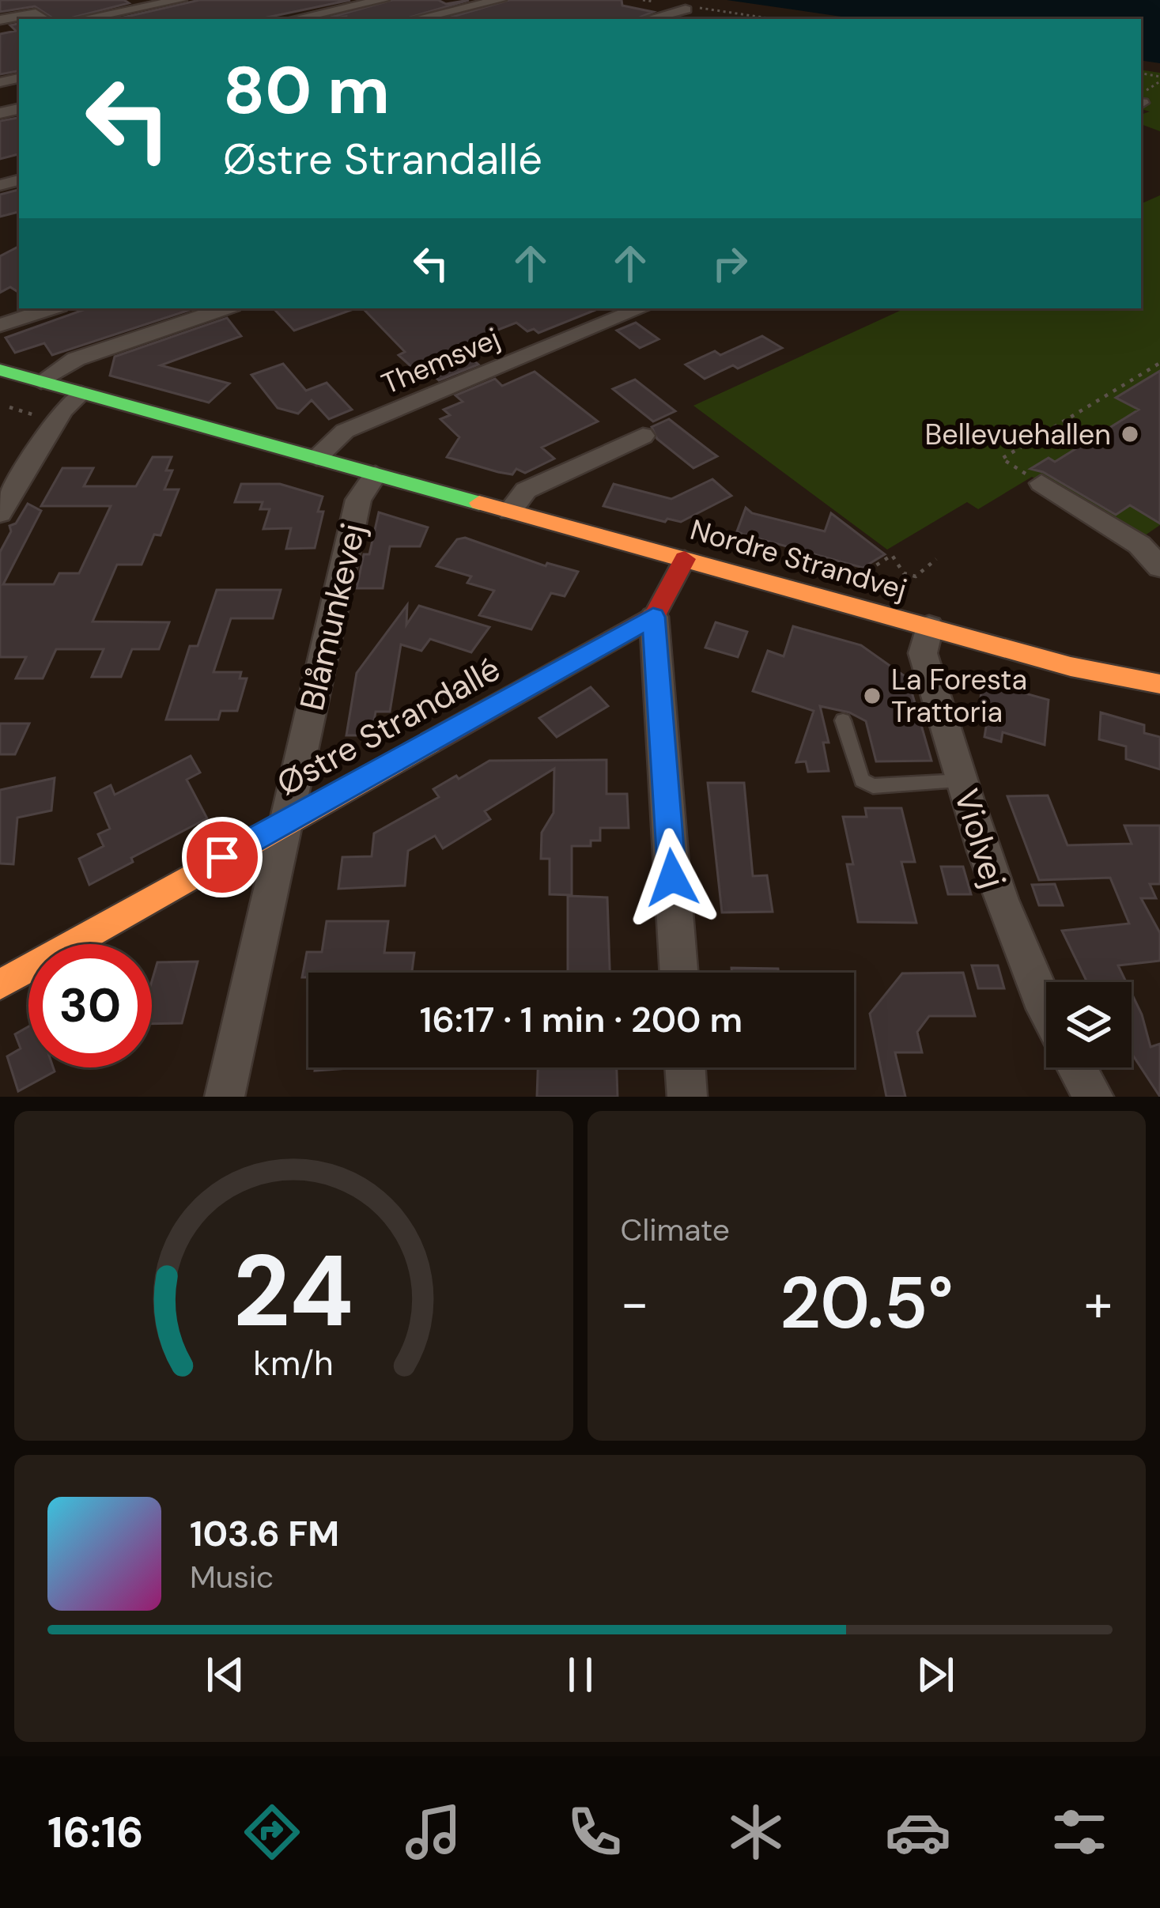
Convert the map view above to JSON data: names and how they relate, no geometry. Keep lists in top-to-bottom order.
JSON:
{
  "streets": {
    "street": [
      "Themsvej",
      "Nordre Strandvej",
      "Blåmunkevej",
      "Østre Strandallé",
      "Violvej"
    ]
  },
  "crossings": [
    ["Themsvej", "Nordre Strandvej"],
    ["Nordre Strandvej", "Blåmunkevej"],
    ["Nordre Strandvej", "Violvej"],
    ["Blåmunkevej", "Østre Strandallé"]
  ],
  "places": ["Bellevuehallen", "La Foresta Trattoria"],
  "page": {
    "turn": ["80 m", "Østre Strandallé"],
    "limit": "30",
    "trip": "16:17 · 1 min · 200 m",
    "tile": "Climate",
    "heat": ["−", "20.5°", "+"],
    "song": ["103.6 FM", "Music"],
    "tabs": "16:16",
    "gauge": ["24", "km/h"]
  }
}
